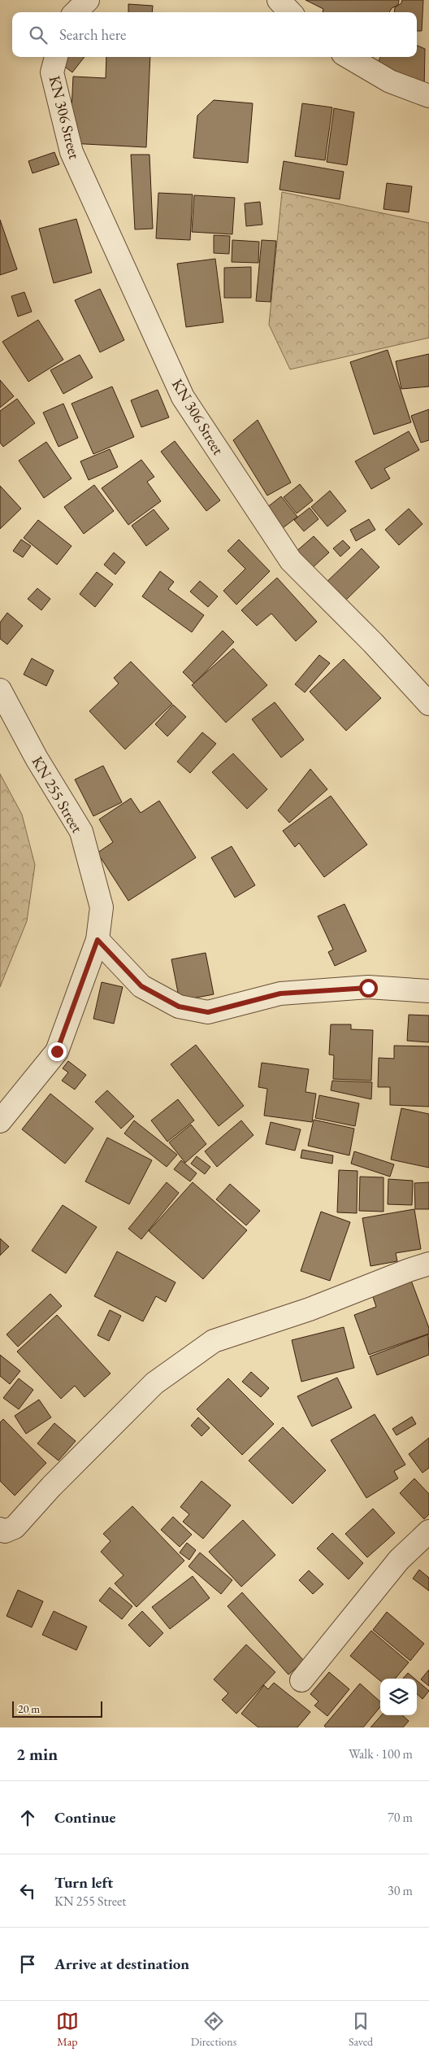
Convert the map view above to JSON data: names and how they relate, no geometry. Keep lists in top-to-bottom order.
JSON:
{
  "streets": {
    "street": ["KN 306 Street", "KN 255 Street"]
  },
  "scale_bar": "20 m",
  "page": {
    "search": "Search here",
    "scale": "20 m",
    "heading": ["2 min", "Walk · 100 m"],
    "list": [
      ["Continue", "70 m"],
      ["Turn left", "KN 255 Street", "30 m"],
      "Arrive at destination"
    ],
    "nav": ["Map", "Directions", "Saved"]
  }
}
